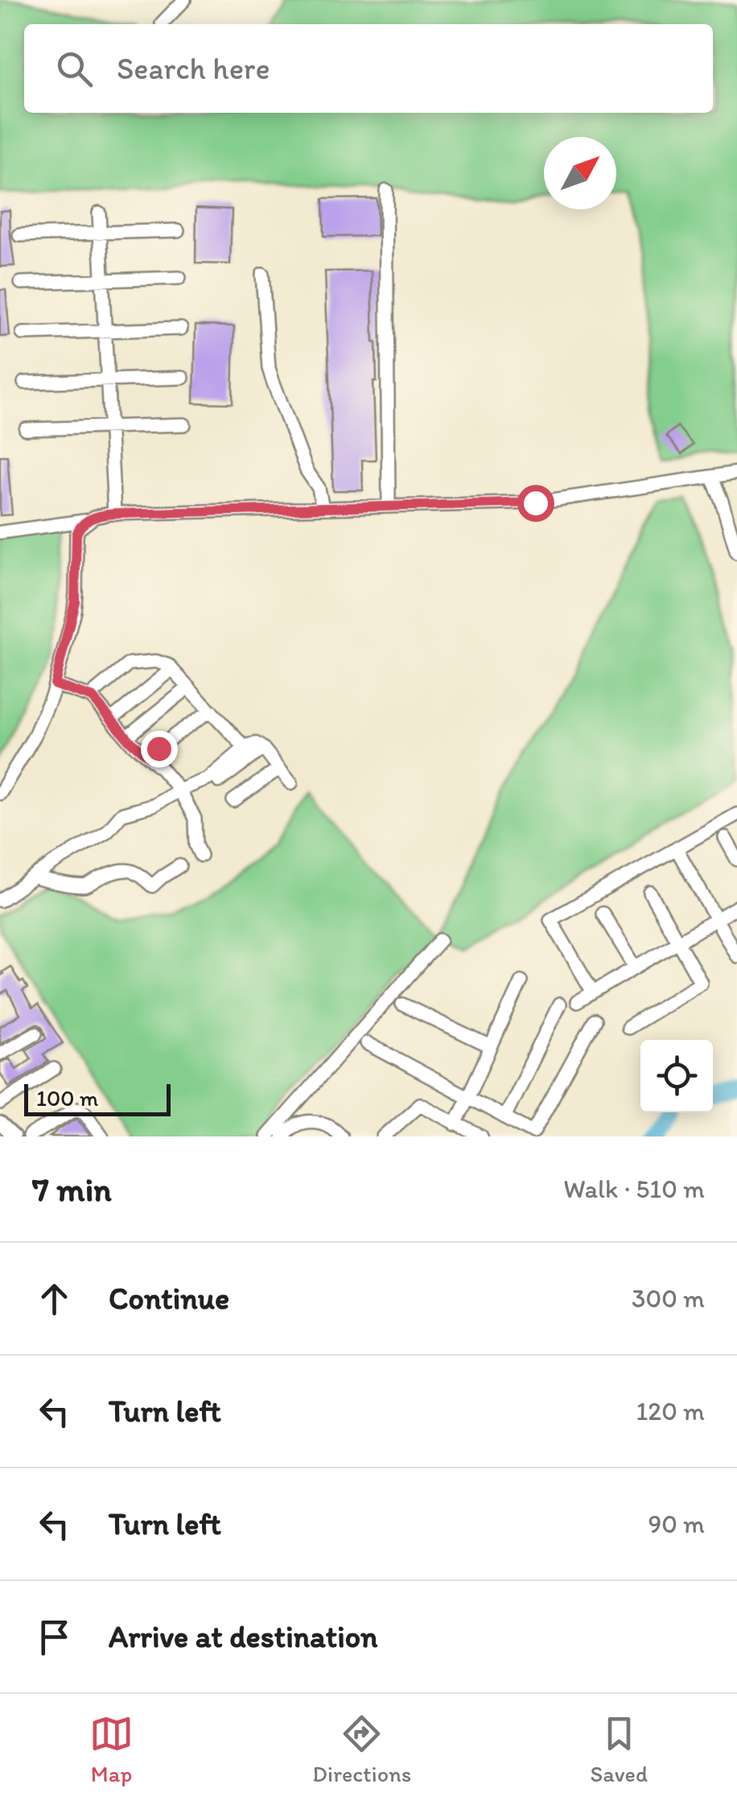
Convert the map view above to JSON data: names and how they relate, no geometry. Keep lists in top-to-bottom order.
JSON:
{
  "scale_bar": "100 m",
  "north": "top right",
  "page": {
    "search": "Search here",
    "scale": "100 m",
    "heading": ["7 min", "Walk · 510 m"],
    "list": [
      ["Continue", "300 m"],
      ["Turn left", "120 m"],
      ["Turn left", "90 m"],
      "Arrive at destination"
    ],
    "nav": ["Map", "Directions", "Saved"]
  }
}
